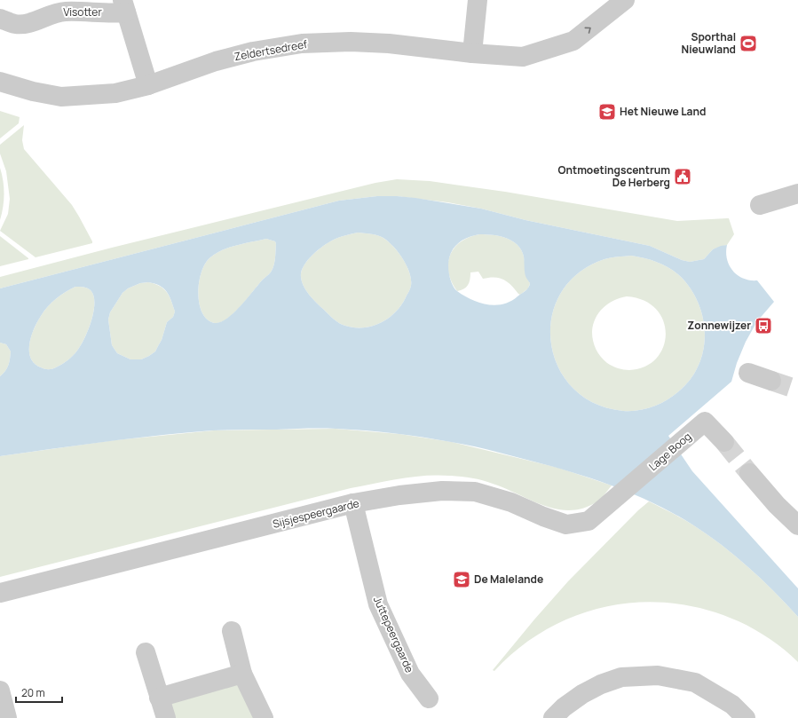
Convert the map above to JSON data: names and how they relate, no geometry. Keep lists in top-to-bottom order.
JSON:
{
  "streets": {
    "street": [
      "Visotter",
      "Zeldertsedreef",
      "Lage Boog",
      "Sijsjespeergaarde",
      "Juttepeergaarde"
    ]
  },
  "crossings": [
    ["Visotter", "Zeldertsedreef"],
    ["Lage Boog", "Sijsjespeergaarde"],
    ["Sijsjespeergaarde", "Juttepeergaarde"]
  ],
  "places": {
    "sports": ["Sporthal Nieuwland"],
    "school or university": ["Het Nieuwe Land", "De Malelande"],
    "public building": ["Ontmoetingscentrum De Herberg"],
    "bus stop": ["Zonnewijzer"]
  },
  "scale_bar": "20 m"
}
